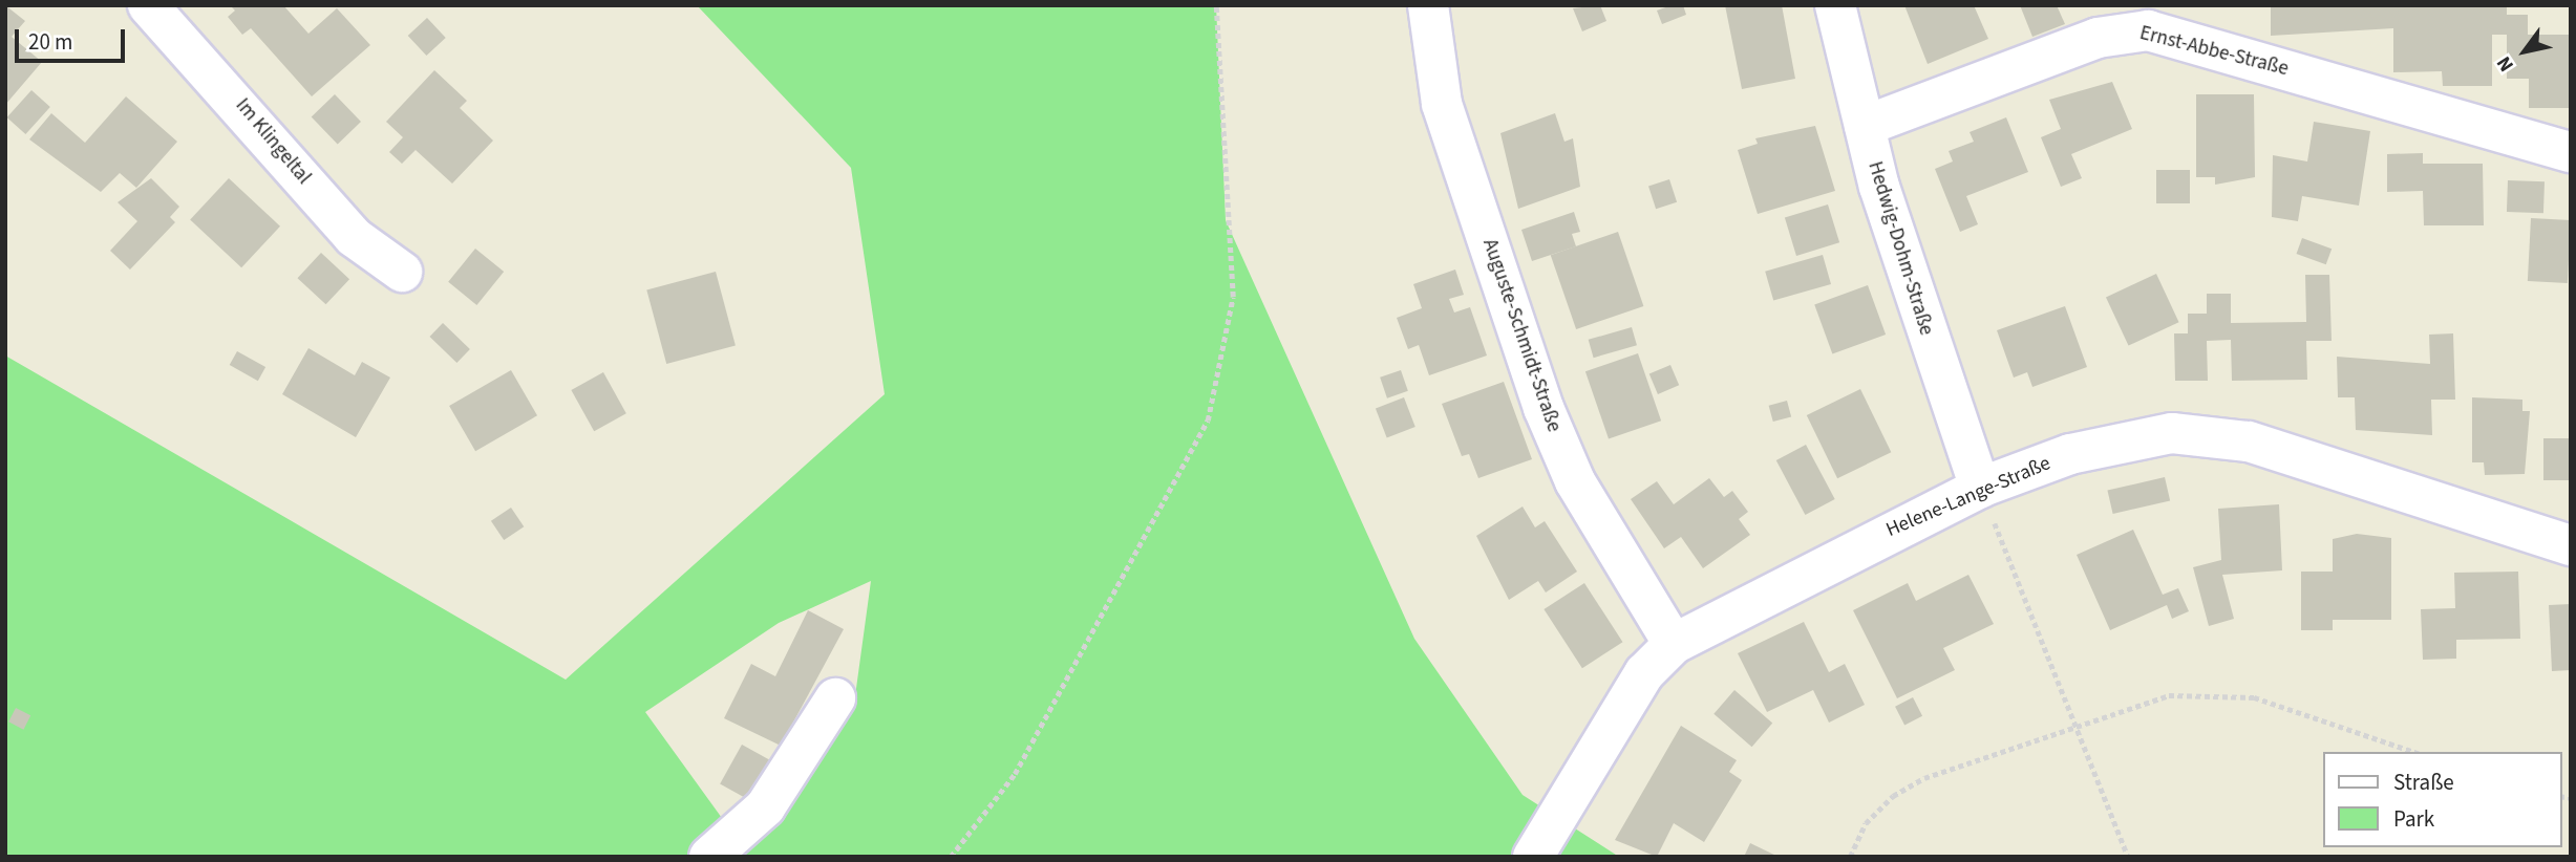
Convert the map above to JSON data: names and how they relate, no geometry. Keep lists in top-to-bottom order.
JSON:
{
  "streets": {
    "street": [
      "Ernst-Abbe-Straße",
      "Im Klingeltal",
      "Hedwig-Dohm-Straße",
      "Auguste-Schmidt-Straße",
      "Helene-Lange-Straße"
    ]
  },
  "crossings": [
    ["Ernst-Abbe-Straße", "Hedwig-Dohm-Straße"],
    ["Hedwig-Dohm-Straße", "Helene-Lange-Straße"],
    ["Auguste-Schmidt-Straße", "Helene-Lange-Straße"]
  ],
  "legend": ["Straße", "Park"],
  "scale_bar": "20 m",
  "north": "bottom left"
}
